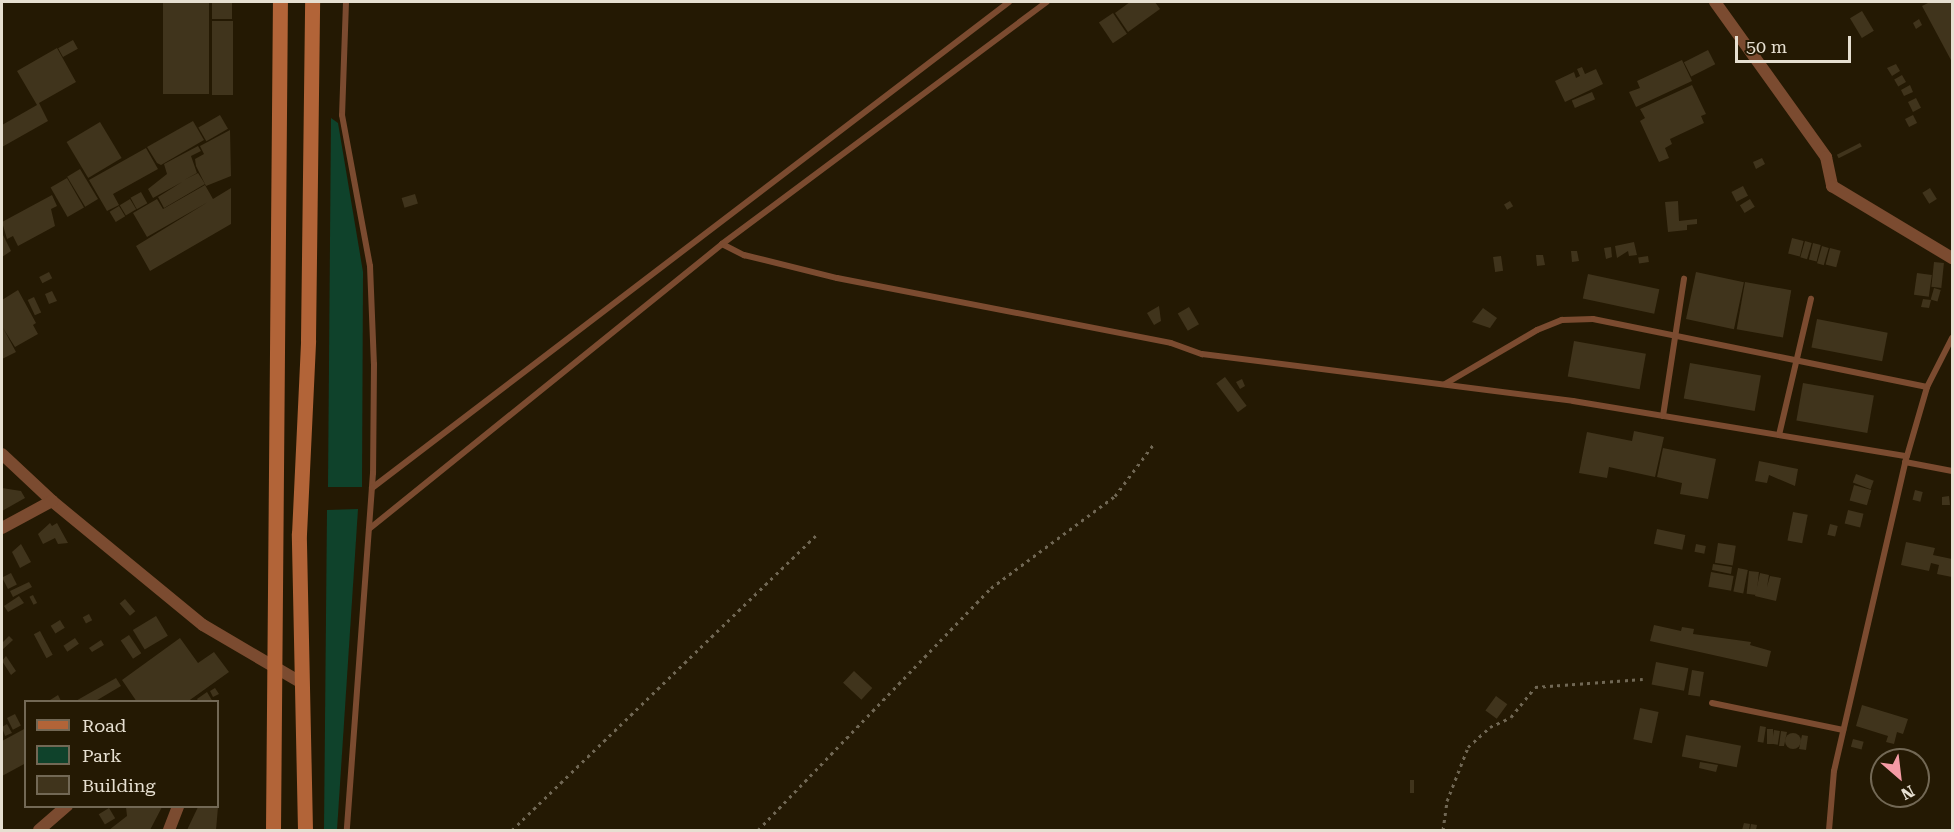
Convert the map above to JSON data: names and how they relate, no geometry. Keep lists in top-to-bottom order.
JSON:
{
  "legend": ["Road", "Park", "Building"],
  "scale_bar": "50 m",
  "north": "bottom right"
}
